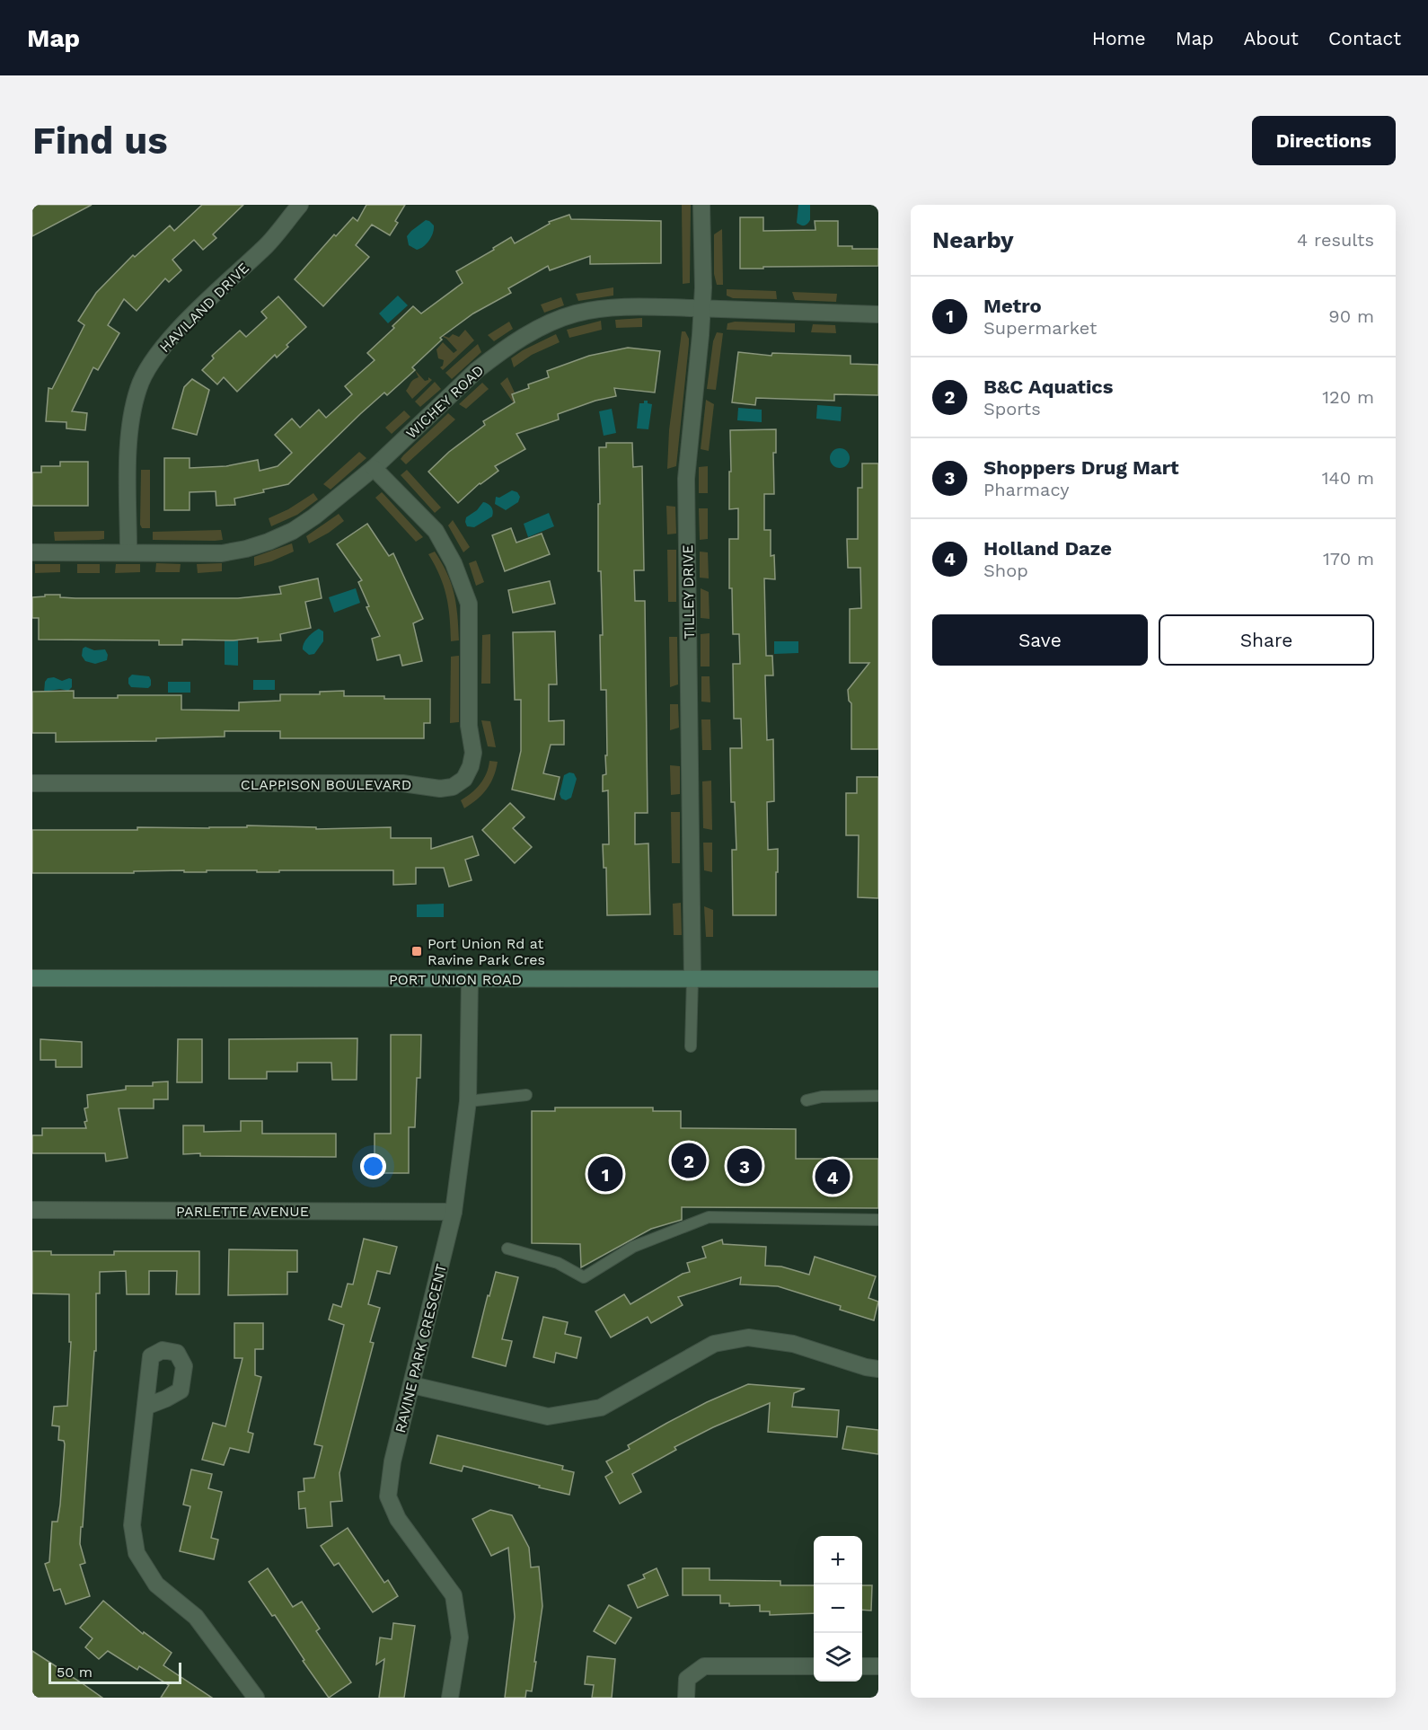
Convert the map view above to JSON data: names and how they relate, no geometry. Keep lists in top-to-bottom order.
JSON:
{
  "streets": {
    "main road": ["PORT UNION ROAD"],
    "street": [
      "HAVILAND DRIVE",
      "WICHEY ROAD",
      "TILLEY DRIVE",
      "CLAPPISON BOULEVARD",
      "PARLETTE AVENUE",
      "RAVINE PARK CRESCENT"
    ]
  },
  "crossings": [
    ["HAVILAND DRIVE", "WICHEY ROAD"],
    ["WICHEY ROAD", "TILLEY DRIVE"],
    ["WICHEY ROAD", "CLAPPISON BOULEVARD"],
    ["TILLEY DRIVE", "PORT UNION ROAD"],
    ["PORT UNION ROAD", "RAVINE PARK CRESCENT"],
    ["PARLETTE AVENUE", "RAVINE PARK CRESCENT"]
  ],
  "places": {
    "transit": ["Port Union Rd at Ravine Park Cres"]
  },
  "scale_bar": "50 m",
  "page": {
    "header": "Map",
    "nav": [
      "Home",
      "Map",
      "About",
      "Contact"
    ],
    "buttons": [
      "Directions",
      ["Save", "Share"]
    ],
    "title": "Find us",
    "heading": ["Nearby", "4 results"],
    "list": [
      {
        "mark": "1",
        "name": "Metro",
        "note": "Supermarket",
        "value": "90 m"
      },
      {
        "mark": "2",
        "name": "B&C Aquatics",
        "note": "Sports",
        "value": "120 m"
      },
      {
        "mark": "3",
        "name": "Shoppers Drug Mart",
        "note": "Pharmacy",
        "value": "140 m"
      },
      {
        "mark": "4",
        "name": "Holland Daze",
        "note": "Shop",
        "value": "170 m"
      }
    ],
    "pins": [
      "2",
      "3",
      "1",
      "4"
    ],
    "map_buttons": ["+", "−"],
    "scale": "50 m"
  }
}
